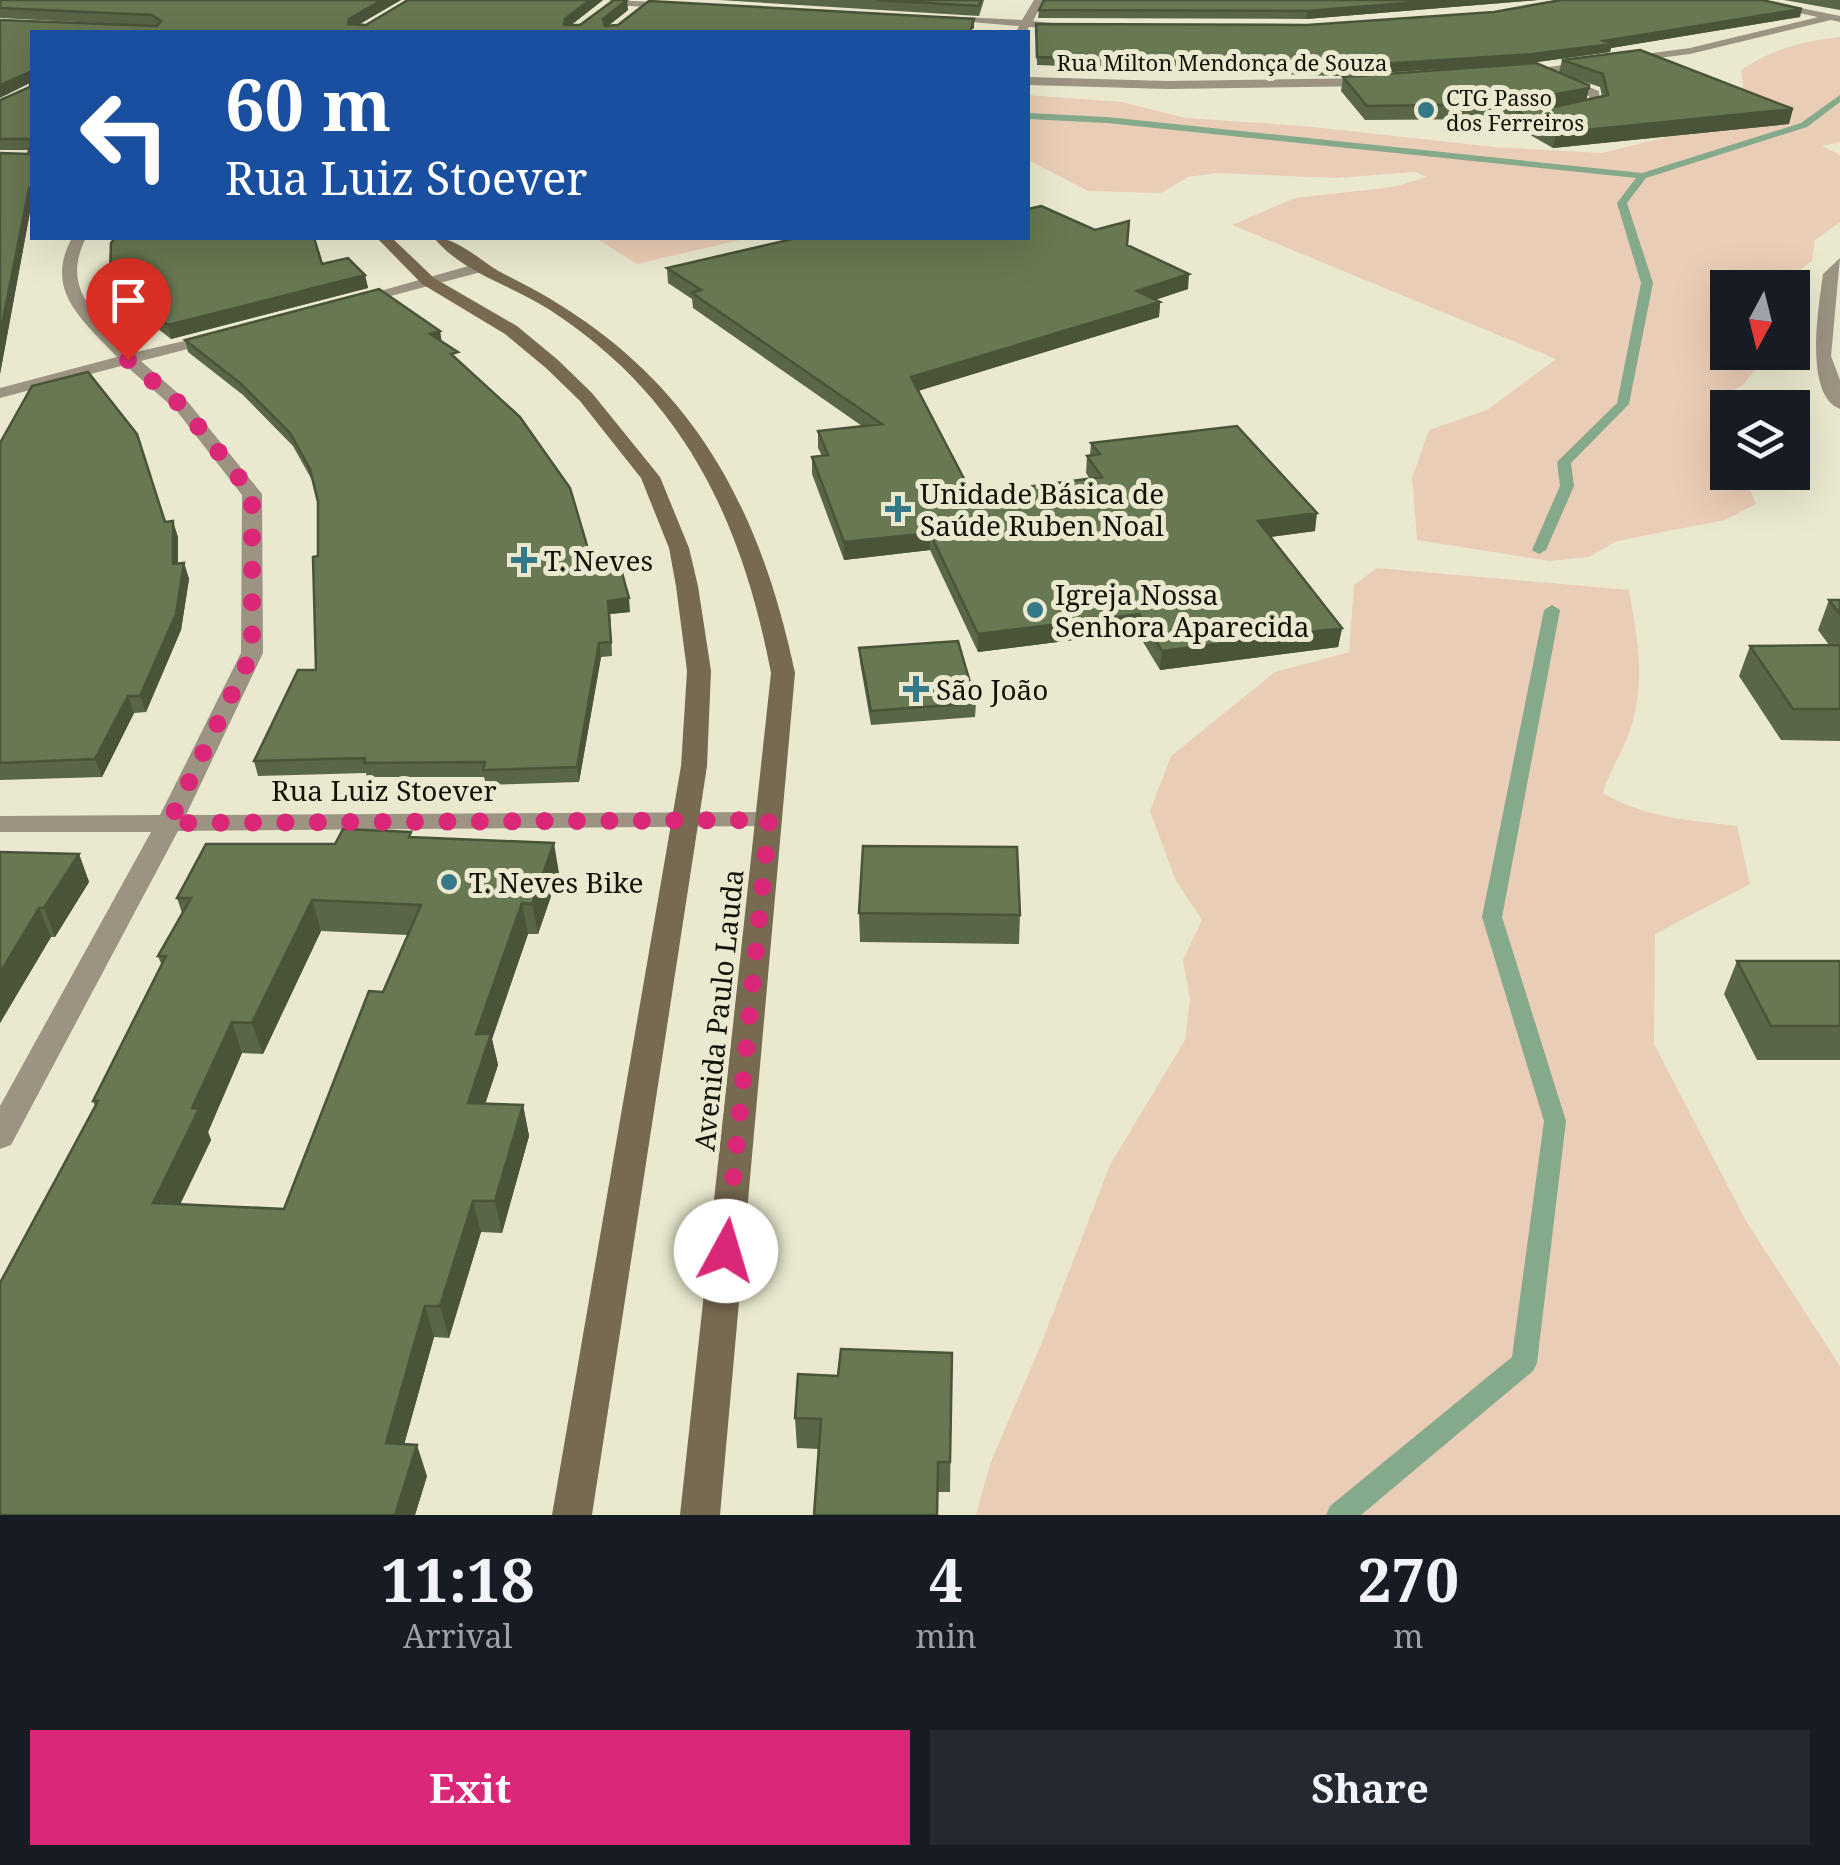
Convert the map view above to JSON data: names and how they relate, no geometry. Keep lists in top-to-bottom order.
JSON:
{
  "streets": {
    "main road": ["Avenida Paulo Lauda"],
    "street": ["Rua Milton Mendonça de Souza", "Rua Luiz Stoever"]
  },
  "crossings": [
    ["Rua Luiz Stoever", "Avenida Paulo Lauda"]
  ],
  "places": {
    "other": ["CTG Passo dos Ferreiros", "Igreja Nossa Senhora Aparecida", "T. Neves Bike"],
    "health": ["Unidade Básica de Saúde Ruben Noal", "T. Neves", "São João"]
  },
  "north": "bottom",
  "page": {
    "turn": ["60 m", "Rua Luiz Stoever"],
    "eta": [
      "11:18",
      "Arrival",
      "4",
      "min",
      "270",
      "m"
    ],
    "buttons": ["Exit", "Share"]
  }
}
